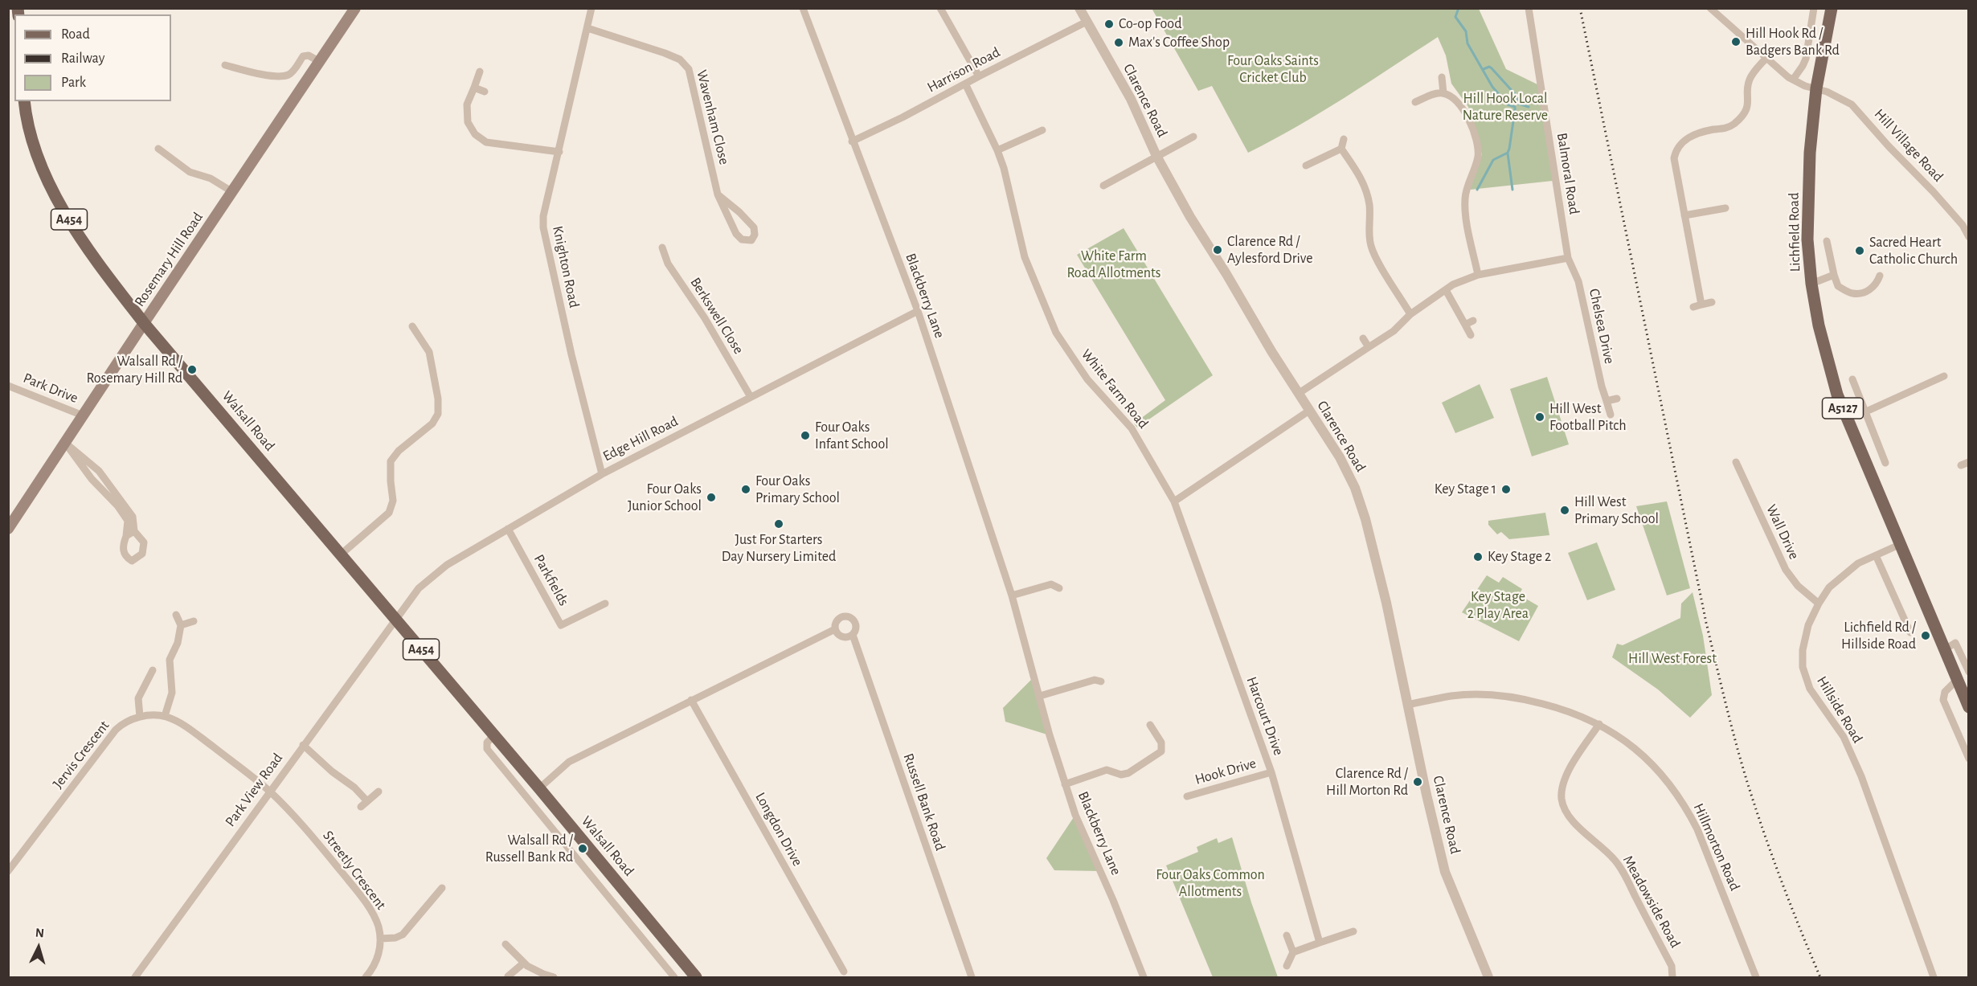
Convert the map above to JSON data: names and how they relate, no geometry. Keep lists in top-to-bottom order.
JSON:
{
  "streets": {
    "main road": [
      "A454",
      "Lichfield Road",
      "Rosemary Hill Road",
      "A5127",
      "Walsall Road"
    ],
    "street": [
      "Harrison Road",
      "Clarence Road",
      "Wavenham Close",
      "Hill Village Road",
      "Balmoral Road",
      "Knighton Road",
      "Blackberry Lane",
      "Berkswell Close",
      "Chelsea Drive",
      "Park Drive",
      "White Farm Road",
      "Edge Hill Road",
      "Wall Drive",
      "Parkfields",
      "Hillside Road",
      "Harcourt Drive",
      "Jervis Crescent",
      "Hook Drive",
      "Park View Road",
      "Russell Bank Road",
      "Longdon Drive",
      "Hillmorton Road",
      "Streetly Crescent",
      "Meadowside Road"
    ]
  },
  "crossings": [
    ["Harrison Road", "Clarence Road"],
    ["Harrison Road", "Blackberry Lane"],
    ["Harrison Road", "White Farm Road"],
    ["Clarence Road", "Hillmorton Road"],
    ["Wavenham Close", "Knighton Road"],
    ["Hill Village Road", "Lichfield Road"],
    ["Balmoral Road", "Chelsea Drive"],
    ["Lichfield Road", "Hillside Road"],
    ["Rosemary Hill Road", "Park Drive"],
    ["Rosemary Hill Road", "Walsall Road"],
    ["Knighton Road", "Edge Hill Road"],
    ["Blackberry Lane", "Edge Hill Road"],
    ["Berkswell Close", "Edge Hill Road"],
    ["White Farm Road", "Harcourt Drive"],
    ["Walsall Road", "Edge Hill Road"],
    ["Walsall Road", "Park View Road"],
    ["Walsall Road", "Russell Bank Road"],
    ["Edge Hill Road", "Parkfields"],
    ["Edge Hill Road", "Park View Road"],
    ["Wall Drive", "Hillside Road"],
    ["Harcourt Drive", "Hook Drive"],
    ["Jervis Crescent", "Park View Road"],
    ["Jervis Crescent", "Streetly Crescent"],
    ["Park View Road", "Streetly Crescent"],
    ["Russell Bank Road", "Longdon Drive"],
    ["Hillmorton Road", "Meadowside Road"]
  ],
  "parks": [
    "Four Oaks Saints Cricket Club",
    "Hill Hook Local Nature Reserve",
    "White Farm Road Allotments",
    "Key Stage 2 Play Area",
    "Hill West Forest",
    "Four Oaks Common Allotments"
  ],
  "places": [
    "Co-op Food",
    "Hill Hook Rd / Badgers Bank Rd",
    "Max's Coffee Shop",
    "Clarence Rd / Aylesford Drive",
    "Sacred Heart Catholic Church",
    "Walsall Rd / Rosemary Hill Rd",
    "Hill West Football Pitch",
    "Four Oaks Infant School",
    "Four Oaks Primary School",
    "Key Stage 1",
    "Four Oaks Junior School",
    "Hill West Primary School",
    "Just For Starters Day Nursery Limited",
    "Key Stage 2",
    "Lichfield Rd / Hillside Road",
    "Clarence Rd / Hill Morton Rd",
    "Walsall Rd / Russell Bank Rd"
  ],
  "legend": ["Road", "Railway", "Park"],
  "north": "top"
}
